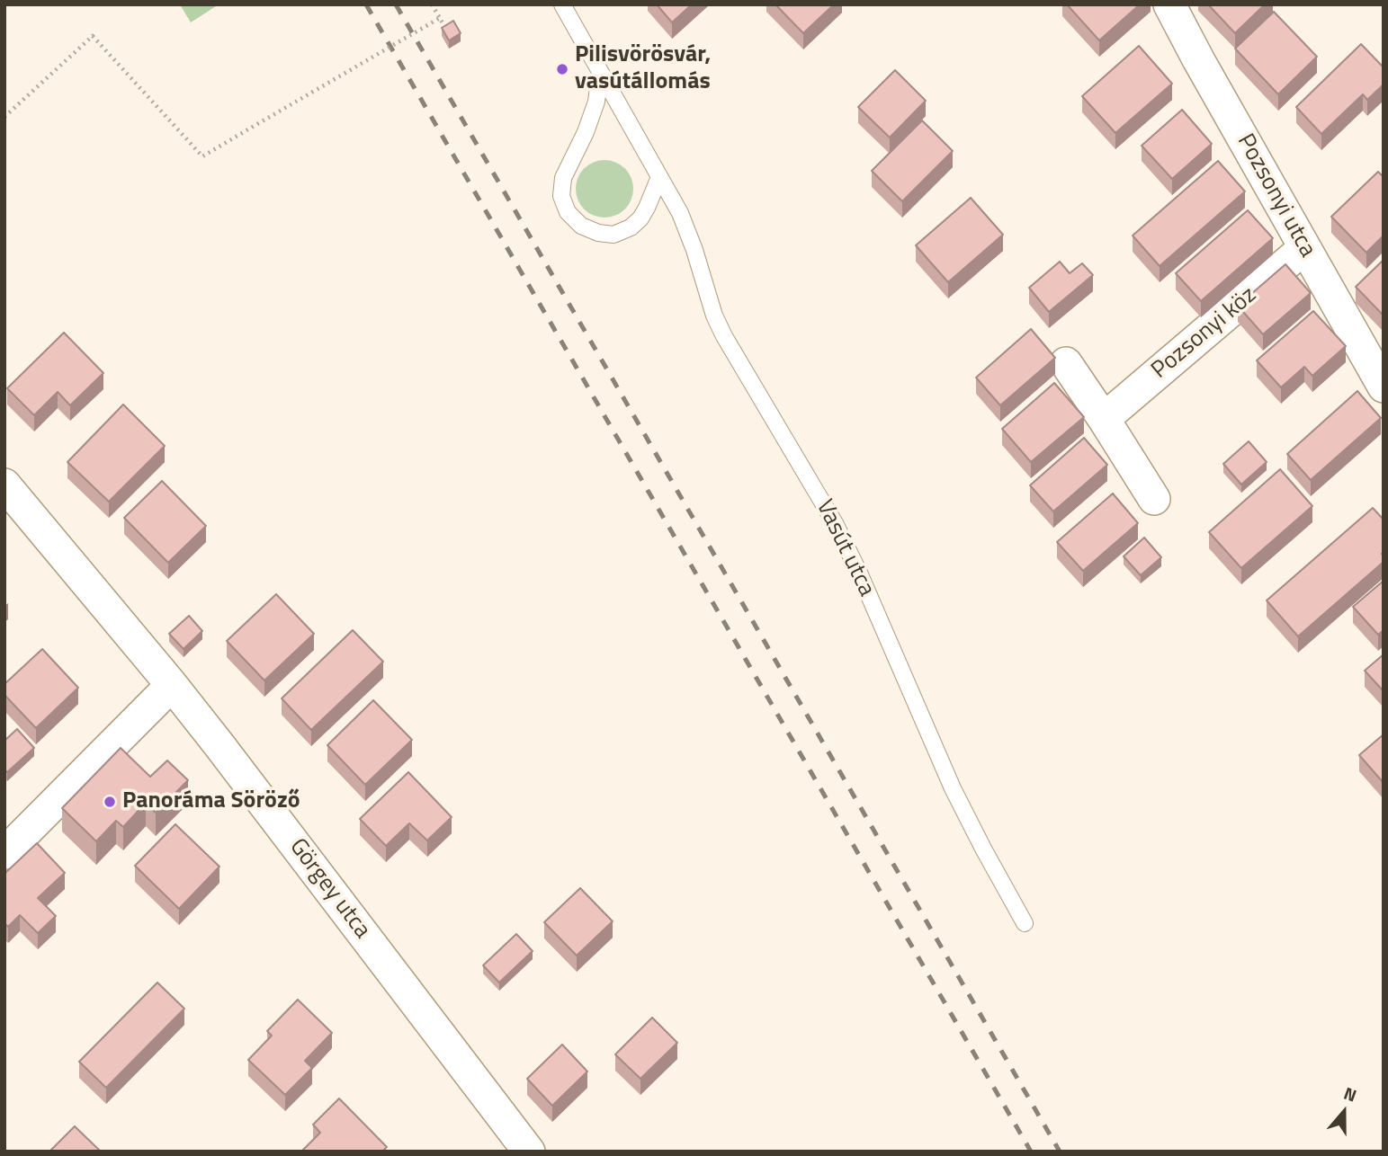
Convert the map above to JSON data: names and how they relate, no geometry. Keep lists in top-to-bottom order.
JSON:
{
  "streets": {
    "street": ["Pozsonyi utca", "Pozsonyi köz", "Görgey utca"],
    "lane": ["Vasút utca"]
  },
  "crossings": [
    ["Pozsonyi utca", "Pozsonyi köz"]
  ],
  "places": ["Pilisvörösvár, vasútállomás", "Panoráma Söröző"],
  "north": "top"
}
